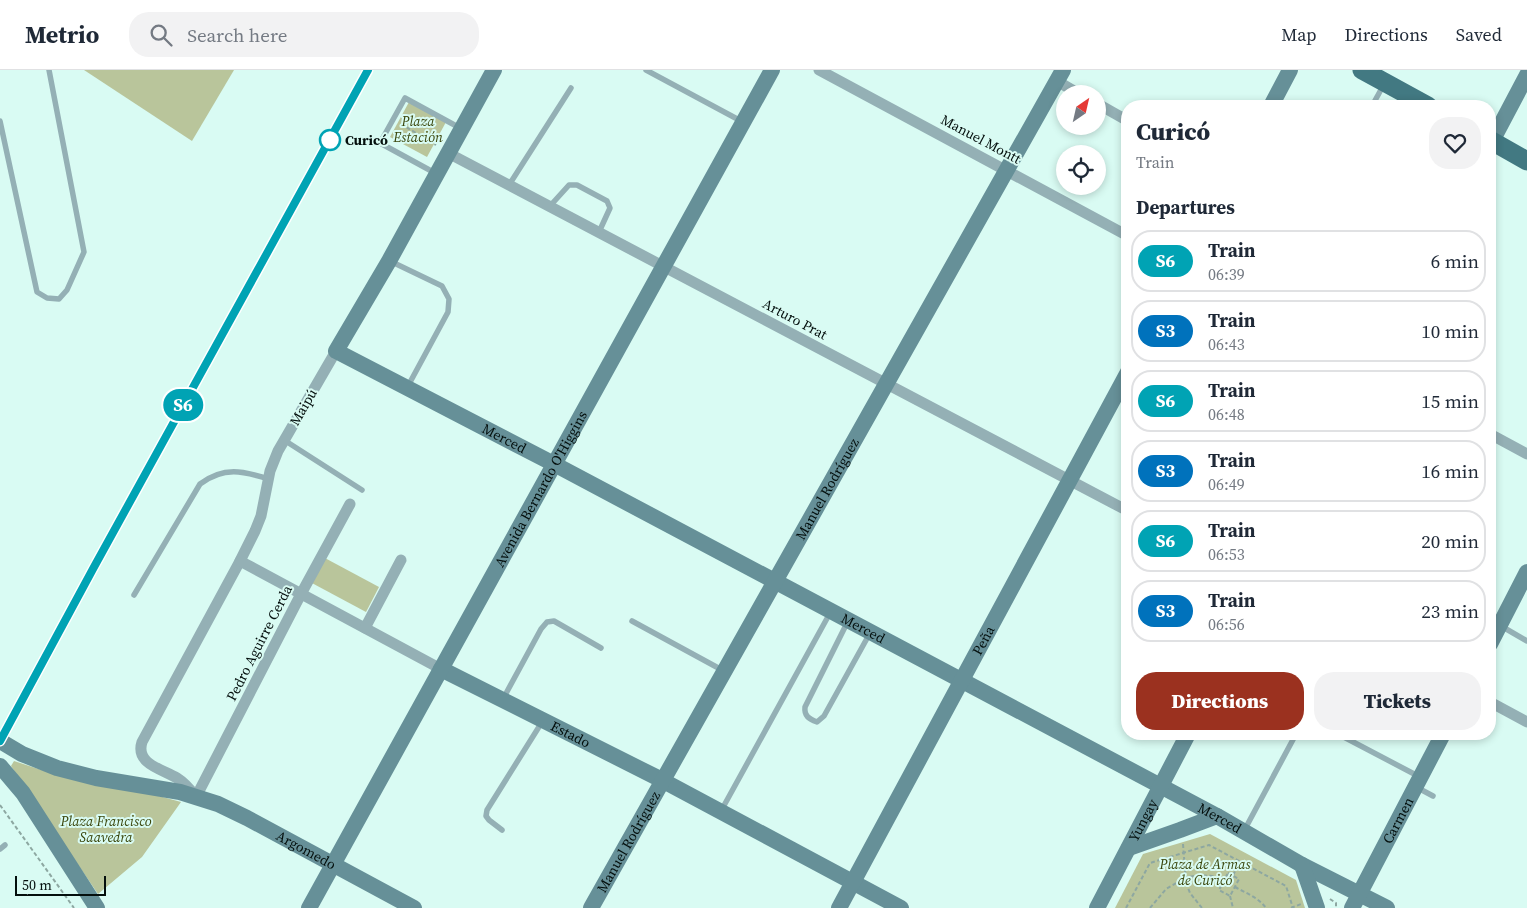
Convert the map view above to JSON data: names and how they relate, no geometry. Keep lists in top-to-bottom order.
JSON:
{
  "streets": {
    "street": [
      "Manuel Montt",
      "Arturo Prat",
      "Maipú",
      "Merced",
      "Avenida Bernardo O'Higgins",
      "Manuel Rodríguez",
      "Peña",
      "Pedro Aguirre Cerda",
      "Estado",
      "Yungay",
      "Carmen",
      "Argomedo"
    ]
  },
  "crossings": [
    ["Manuel Montt", "Manuel Rodríguez"],
    ["Arturo Prat", "Maipú"],
    ["Arturo Prat", "Avenida Bernardo O'Higgins"],
    ["Arturo Prat", "Manuel Rodríguez"],
    ["Arturo Prat", "Peña"],
    ["Maipú", "Merced"],
    ["Maipú", "Estado"],
    ["Maipú", "Argomedo"],
    ["Merced", "Avenida Bernardo O'Higgins"],
    ["Merced", "Manuel Rodríguez"],
    ["Merced", "Peña"],
    ["Merced", "Yungay"],
    ["Merced", "Carmen"],
    ["Avenida Bernardo O'Higgins", "Estado"],
    ["Avenida Bernardo O'Higgins", "Argomedo"],
    ["Manuel Rodríguez", "Estado"],
    ["Peña", "Estado"],
    ["Pedro Aguirre Cerda", "Estado"],
    ["Pedro Aguirre Cerda", "Argomedo"]
  ],
  "parks": ["Plaza Estación", "Plaza Francisco Saavedra", "Plaza de Armas de Curicó"],
  "places": ["Curicó"],
  "scale_bar": "50 m",
  "north": "top right",
  "page": {
    "header": "Metrio",
    "search": "Search here",
    "nav": ["Map", "Directions", "Saved"],
    "on_map": "S6",
    "heading": [
      ["Curicó", "Train"],
      "Departures"
    ],
    "list": [
      {
        "mark": "S6",
        "name": "Train",
        "note": "06:39",
        "value": "6 min"
      },
      {
        "mark": "S3",
        "name": "Train",
        "note": "06:43",
        "value": "10 min"
      },
      {
        "mark": "S6",
        "name": "Train",
        "note": "06:48",
        "value": "15 min"
      },
      {
        "mark": "S3",
        "name": "Train",
        "note": "06:49",
        "value": "16 min"
      },
      {
        "mark": "S6",
        "name": "Train",
        "note": "06:53",
        "value": "20 min"
      },
      {
        "mark": "S3",
        "name": "Train",
        "note": "06:56",
        "value": "23 min"
      }
    ],
    "buttons": ["Directions", "Tickets"],
    "scale": "50 m"
  }
}
